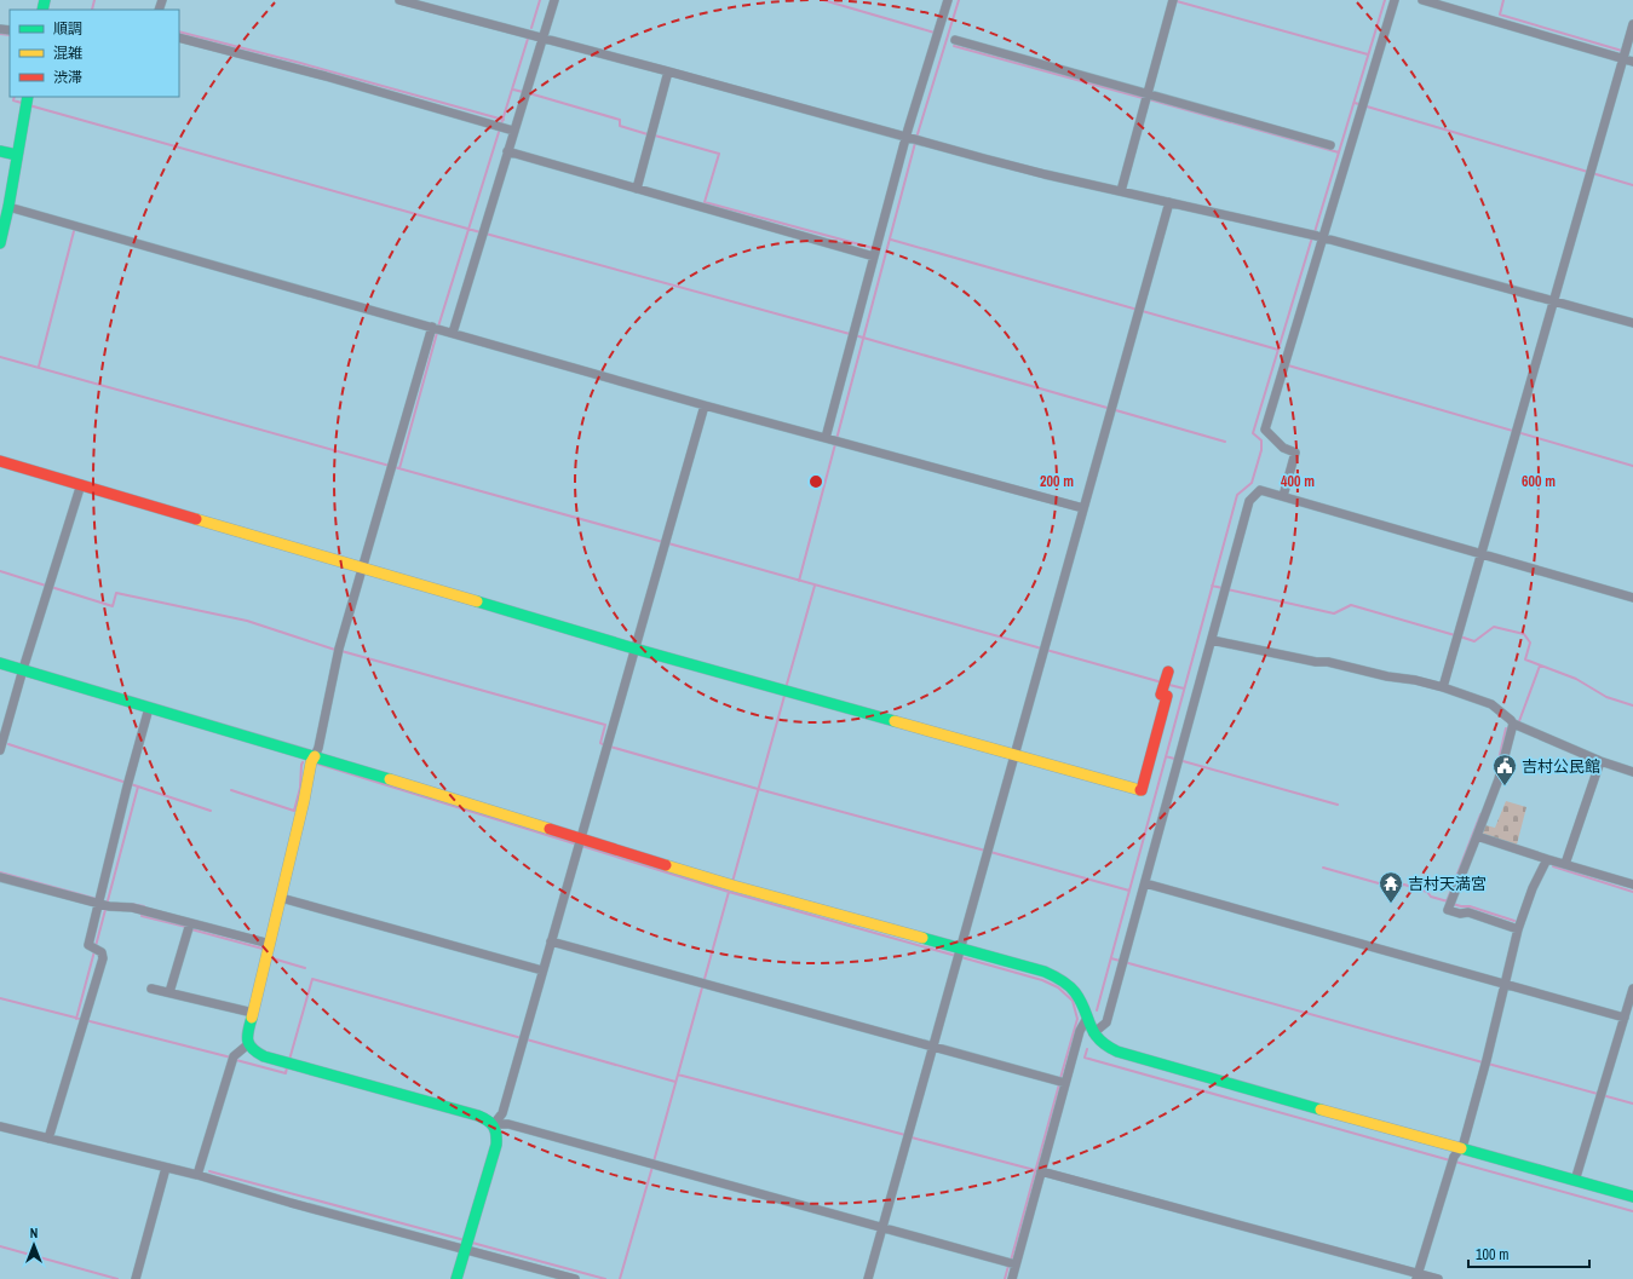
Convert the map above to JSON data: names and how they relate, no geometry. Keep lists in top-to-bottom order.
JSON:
{
  "places": {
    "public building": ["吉村公民館"],
    "temple": ["吉村天満宮"]
  },
  "legend": ["順調", "混雑", "渋滞"],
  "scale_bar": "100 m",
  "north": "top",
  "rings": ["200 m", "400 m", "600 m"]
}
